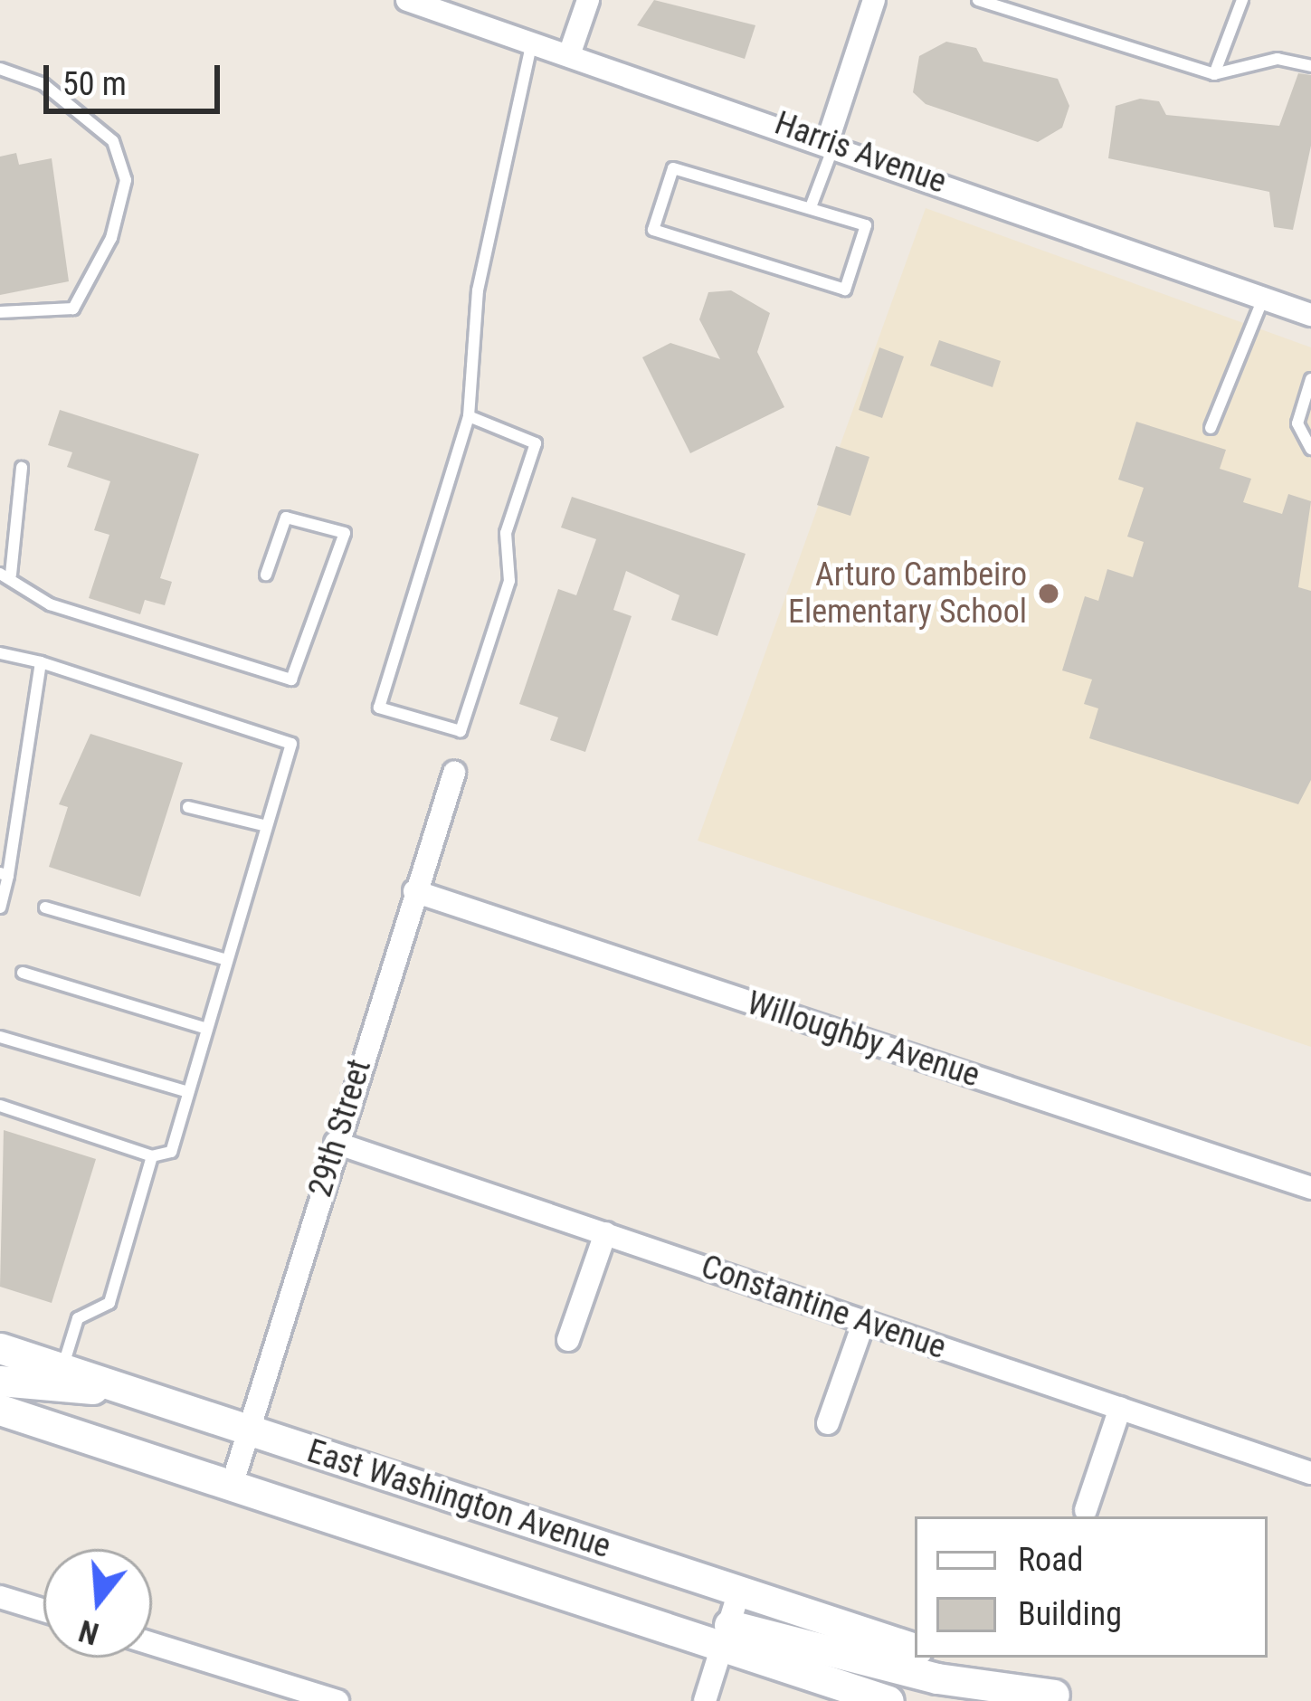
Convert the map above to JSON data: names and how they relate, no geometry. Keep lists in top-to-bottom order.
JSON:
{
  "streets": {
    "main road": ["East Washington Avenue"],
    "street": [
      "Harris Avenue",
      "Willoughby Avenue",
      "29th Street",
      "Constantine Avenue"
    ]
  },
  "crossings": [
    ["Willoughby Avenue", "29th Street"],
    ["29th Street", "Constantine Avenue"],
    ["29th Street", "East Washington Avenue"]
  ],
  "places": ["Arturo Cambeiro Elementary School"],
  "legend": ["Road", "Building"],
  "scale_bar": "50 m",
  "north": "bottom"
}
